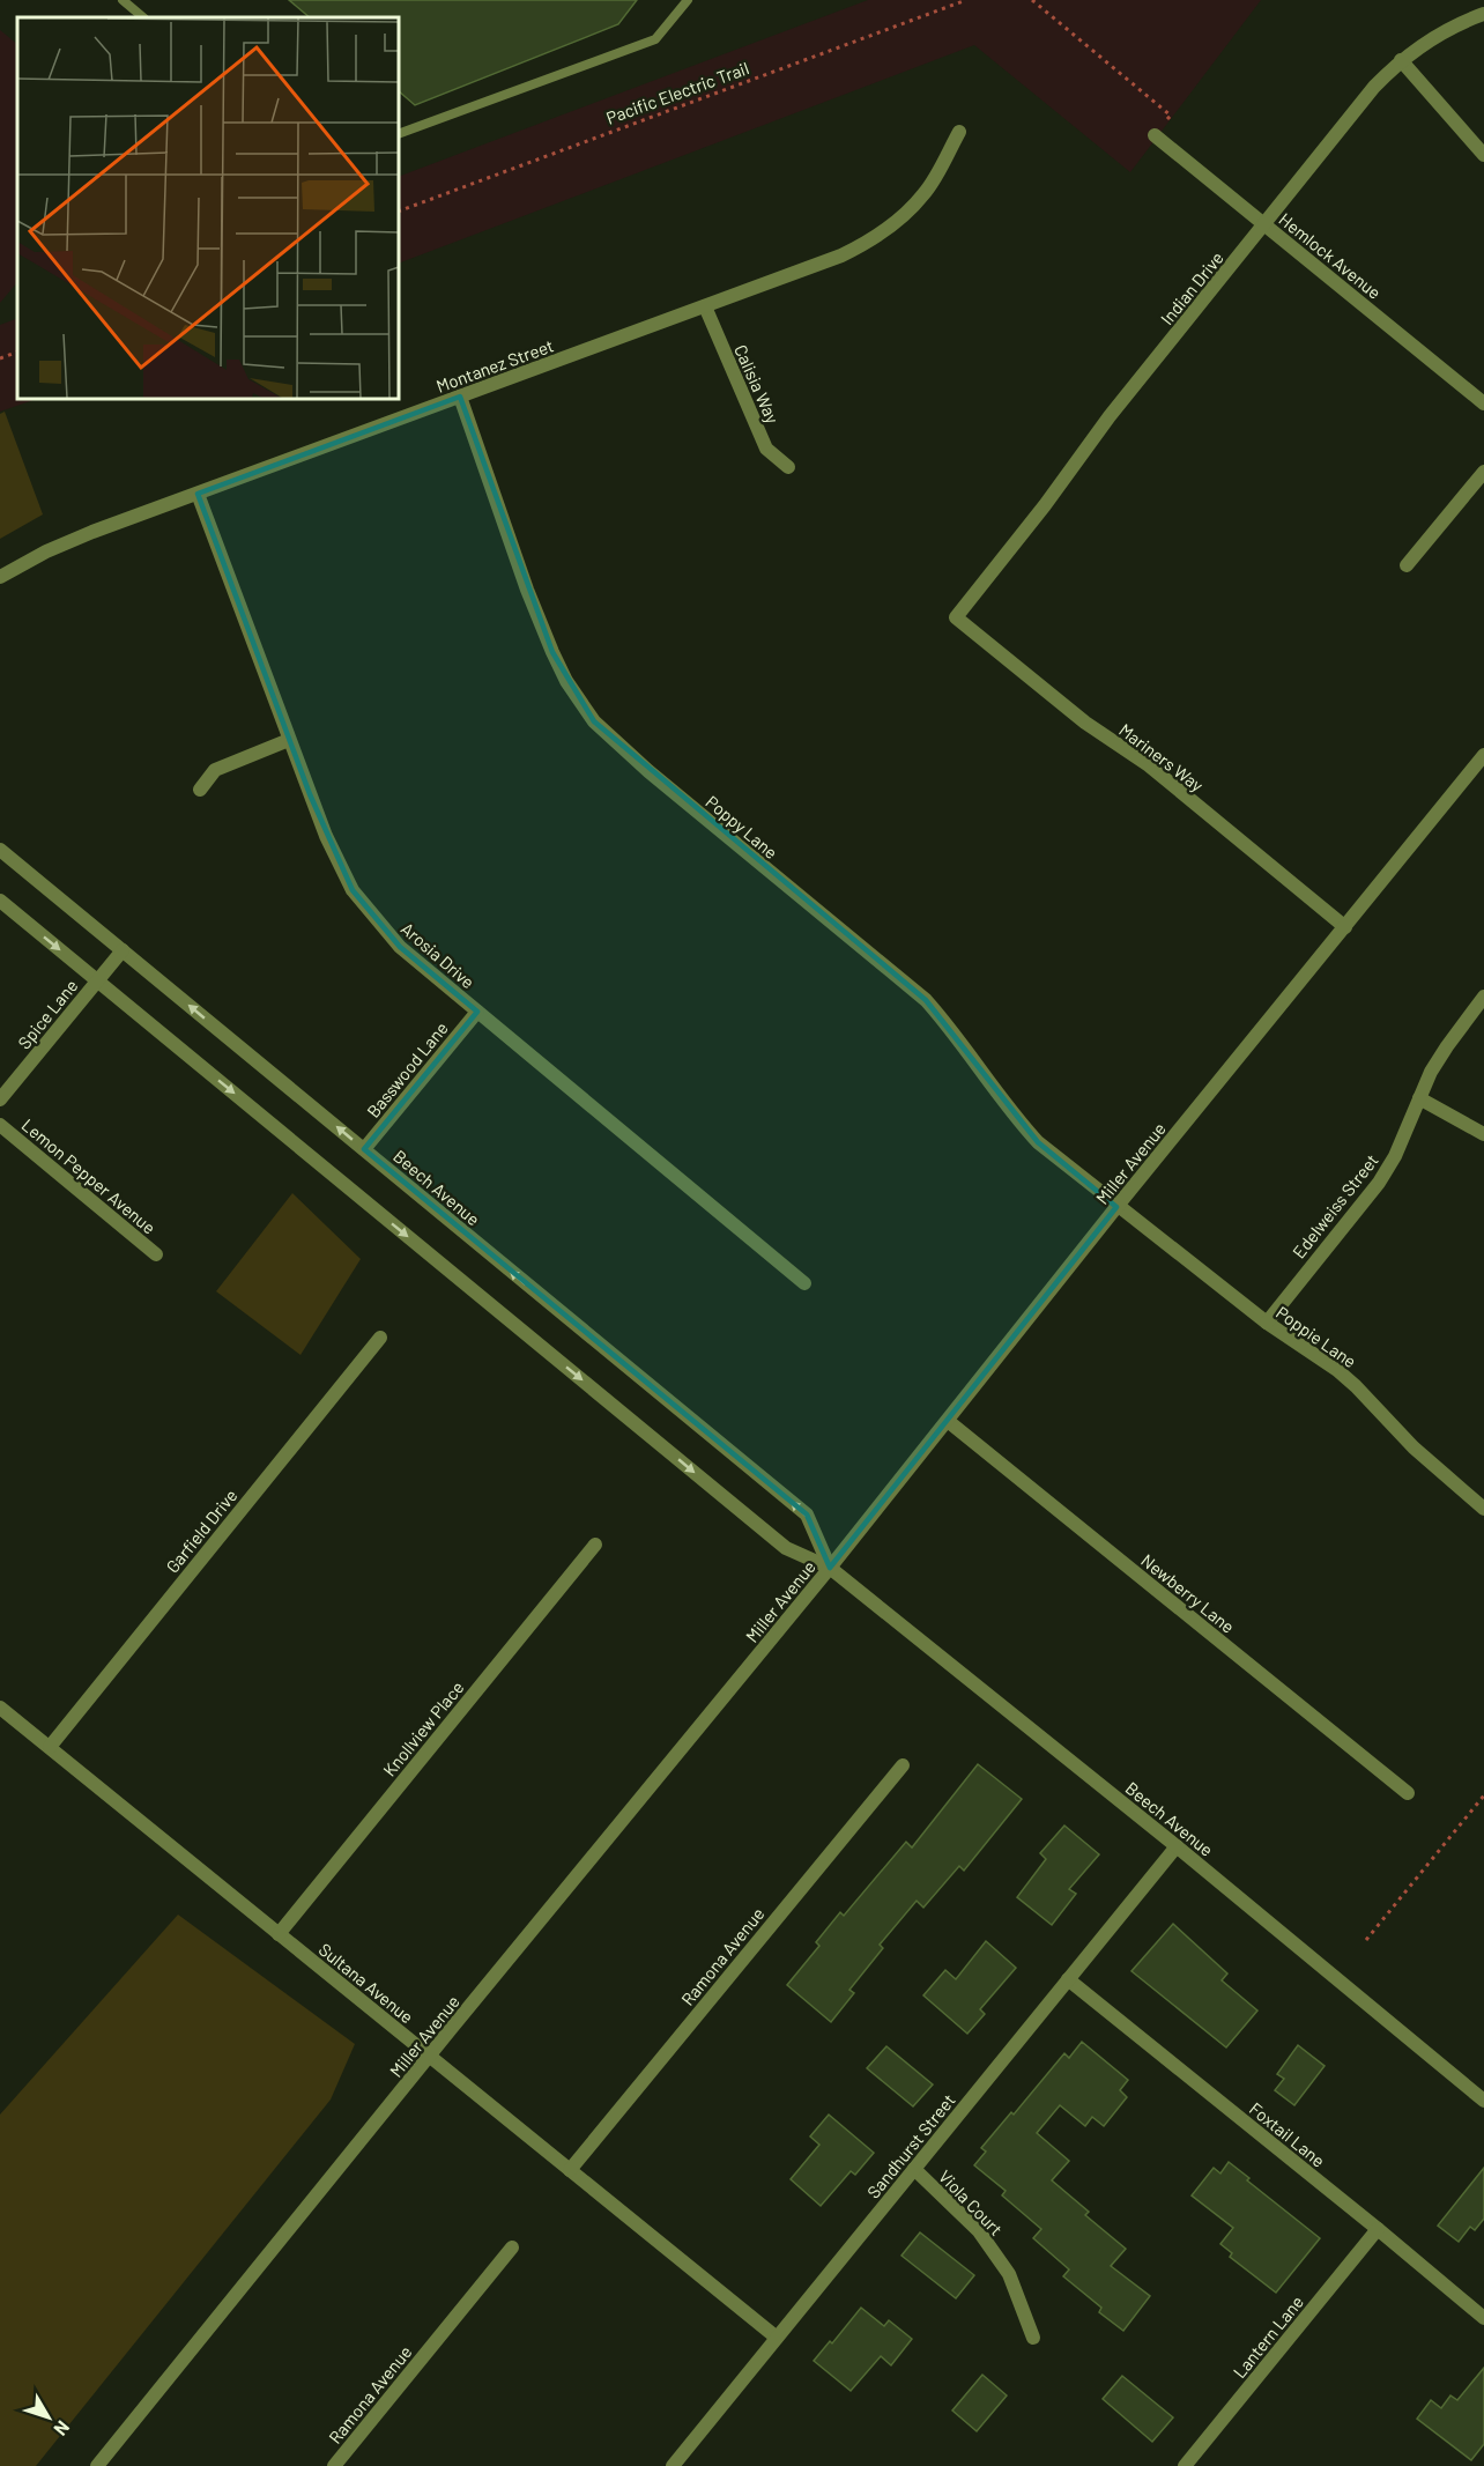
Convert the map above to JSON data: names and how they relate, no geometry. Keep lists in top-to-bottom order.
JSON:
{
  "streets": {
    "street": [
      "Hemlock Avenue",
      "Indian Drive",
      "Montanez Street",
      "Calisia Way",
      "Mariners Way",
      "Poppy Lane",
      "Arosia Drive",
      "Spice Lane",
      "Basswood Lane",
      "Miller Avenue",
      "Lemon Pepper Avenue",
      "Beech Avenue",
      "Edelweiss Street",
      "Poppie Lane",
      "Garfield Drive",
      "Newberry Lane",
      "Knollview Place",
      "Ramona Avenue",
      "Sultana Avenue",
      "Foxtail Lane",
      "Sandhurst Street",
      "Viola Court",
      "Lantern Lane"
    ],
    "path": ["Pacific Electric Trail"]
  },
  "crossings": [
    ["Hemlock Avenue", "Indian Drive"],
    ["Indian Drive", "Mariners Way"],
    ["Montanez Street", "Calisia Way"],
    ["Montanez Street", "Poppy Lane"],
    ["Montanez Street", "Arosia Drive"],
    ["Mariners Way", "Miller Avenue"],
    ["Poppy Lane", "Miller Avenue"],
    ["Poppy Lane", "Poppie Lane"],
    ["Arosia Drive", "Basswood Lane"],
    ["Spice Lane", "Beech Avenue"],
    ["Basswood Lane", "Beech Avenue"],
    ["Miller Avenue", "Beech Avenue"],
    ["Miller Avenue", "Poppie Lane"],
    ["Miller Avenue", "Newberry Lane"],
    ["Miller Avenue", "Sultana Avenue"],
    ["Beech Avenue", "Sandhurst Street"],
    ["Edelweiss Street", "Poppie Lane"],
    ["Garfield Drive", "Sultana Avenue"],
    ["Knollview Place", "Sultana Avenue"],
    ["Ramona Avenue", "Sultana Avenue"],
    ["Sultana Avenue", "Sandhurst Street"],
    ["Foxtail Lane", "Sandhurst Street"],
    ["Foxtail Lane", "Lantern Lane"],
    ["Sandhurst Street", "Viola Court"]
  ],
  "north": "bottom right"
}
